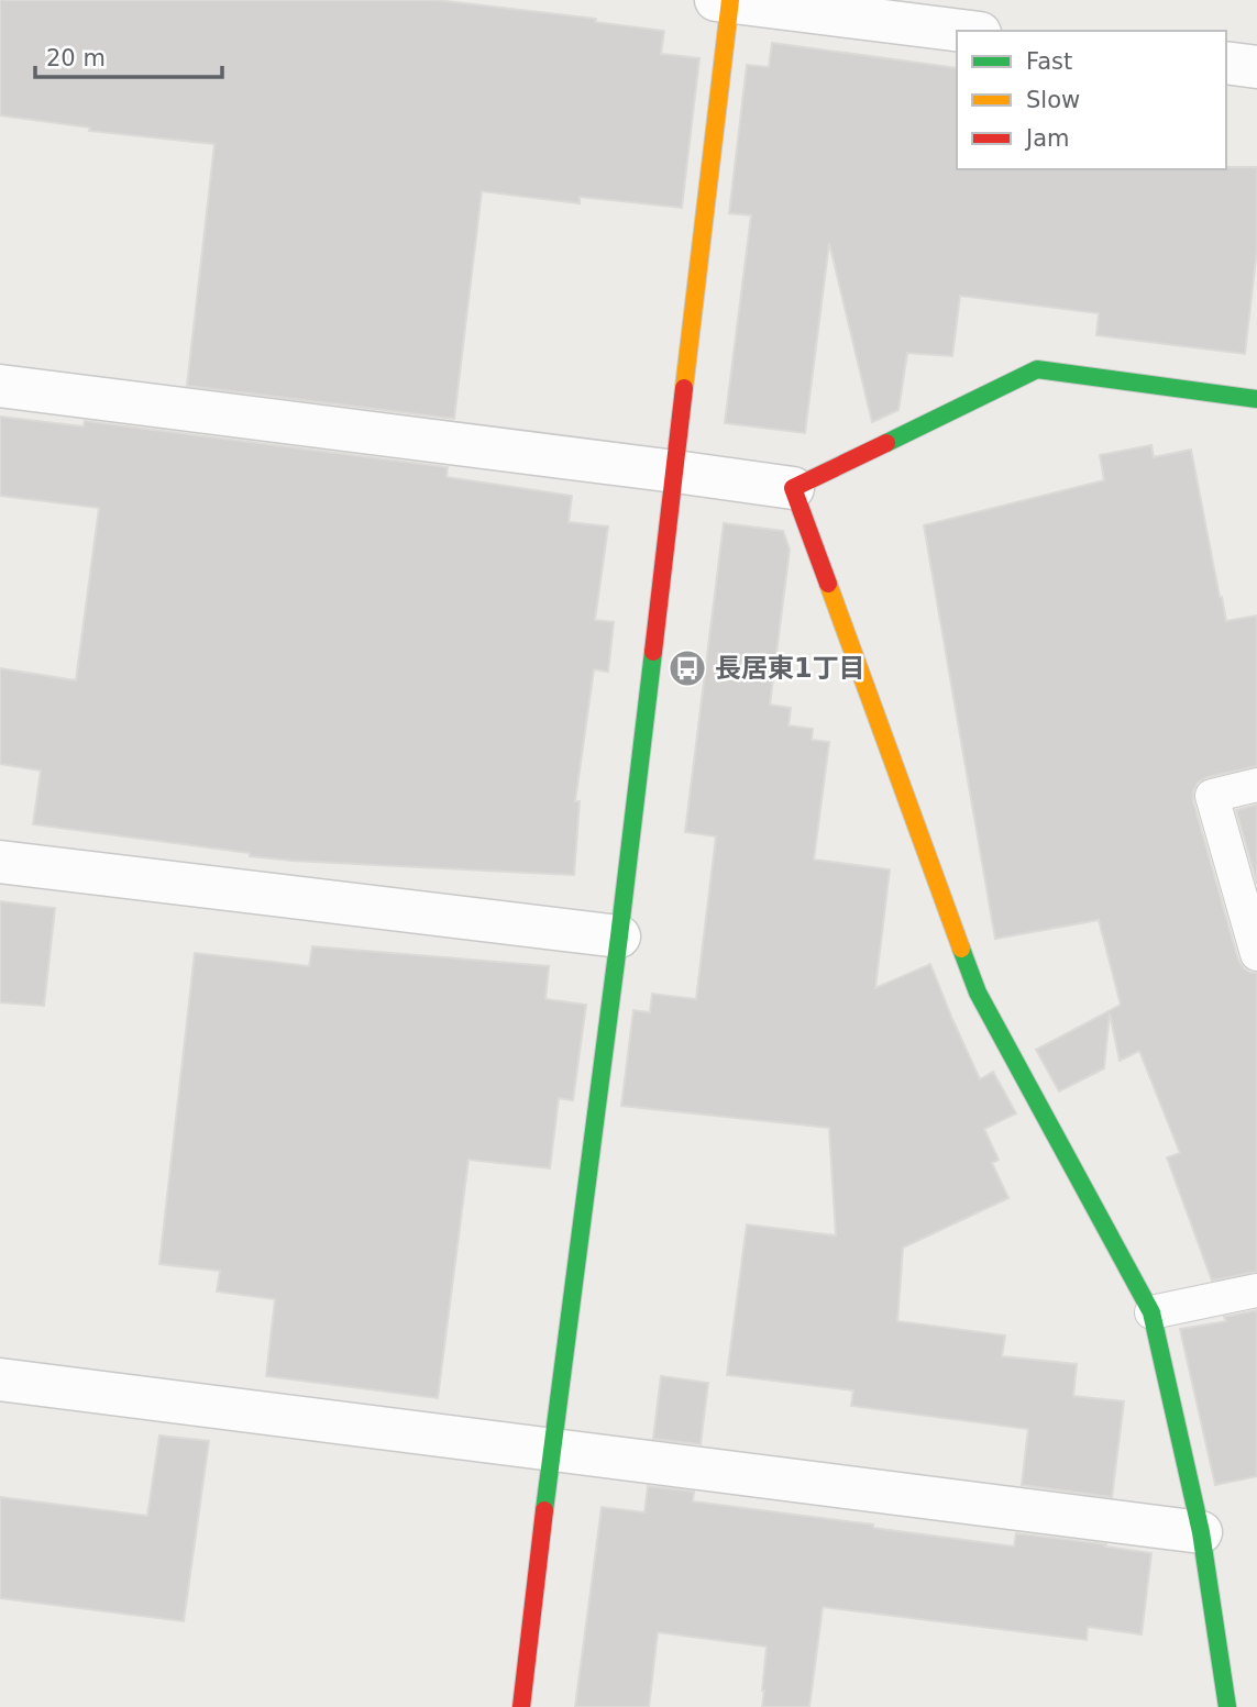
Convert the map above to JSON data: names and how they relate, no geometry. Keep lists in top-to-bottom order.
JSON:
{
  "places": {
    "bus stop": ["長居東1丁目"]
  },
  "legend": ["Fast", "Slow", "Jam"],
  "scale_bar": "20 m"
}
